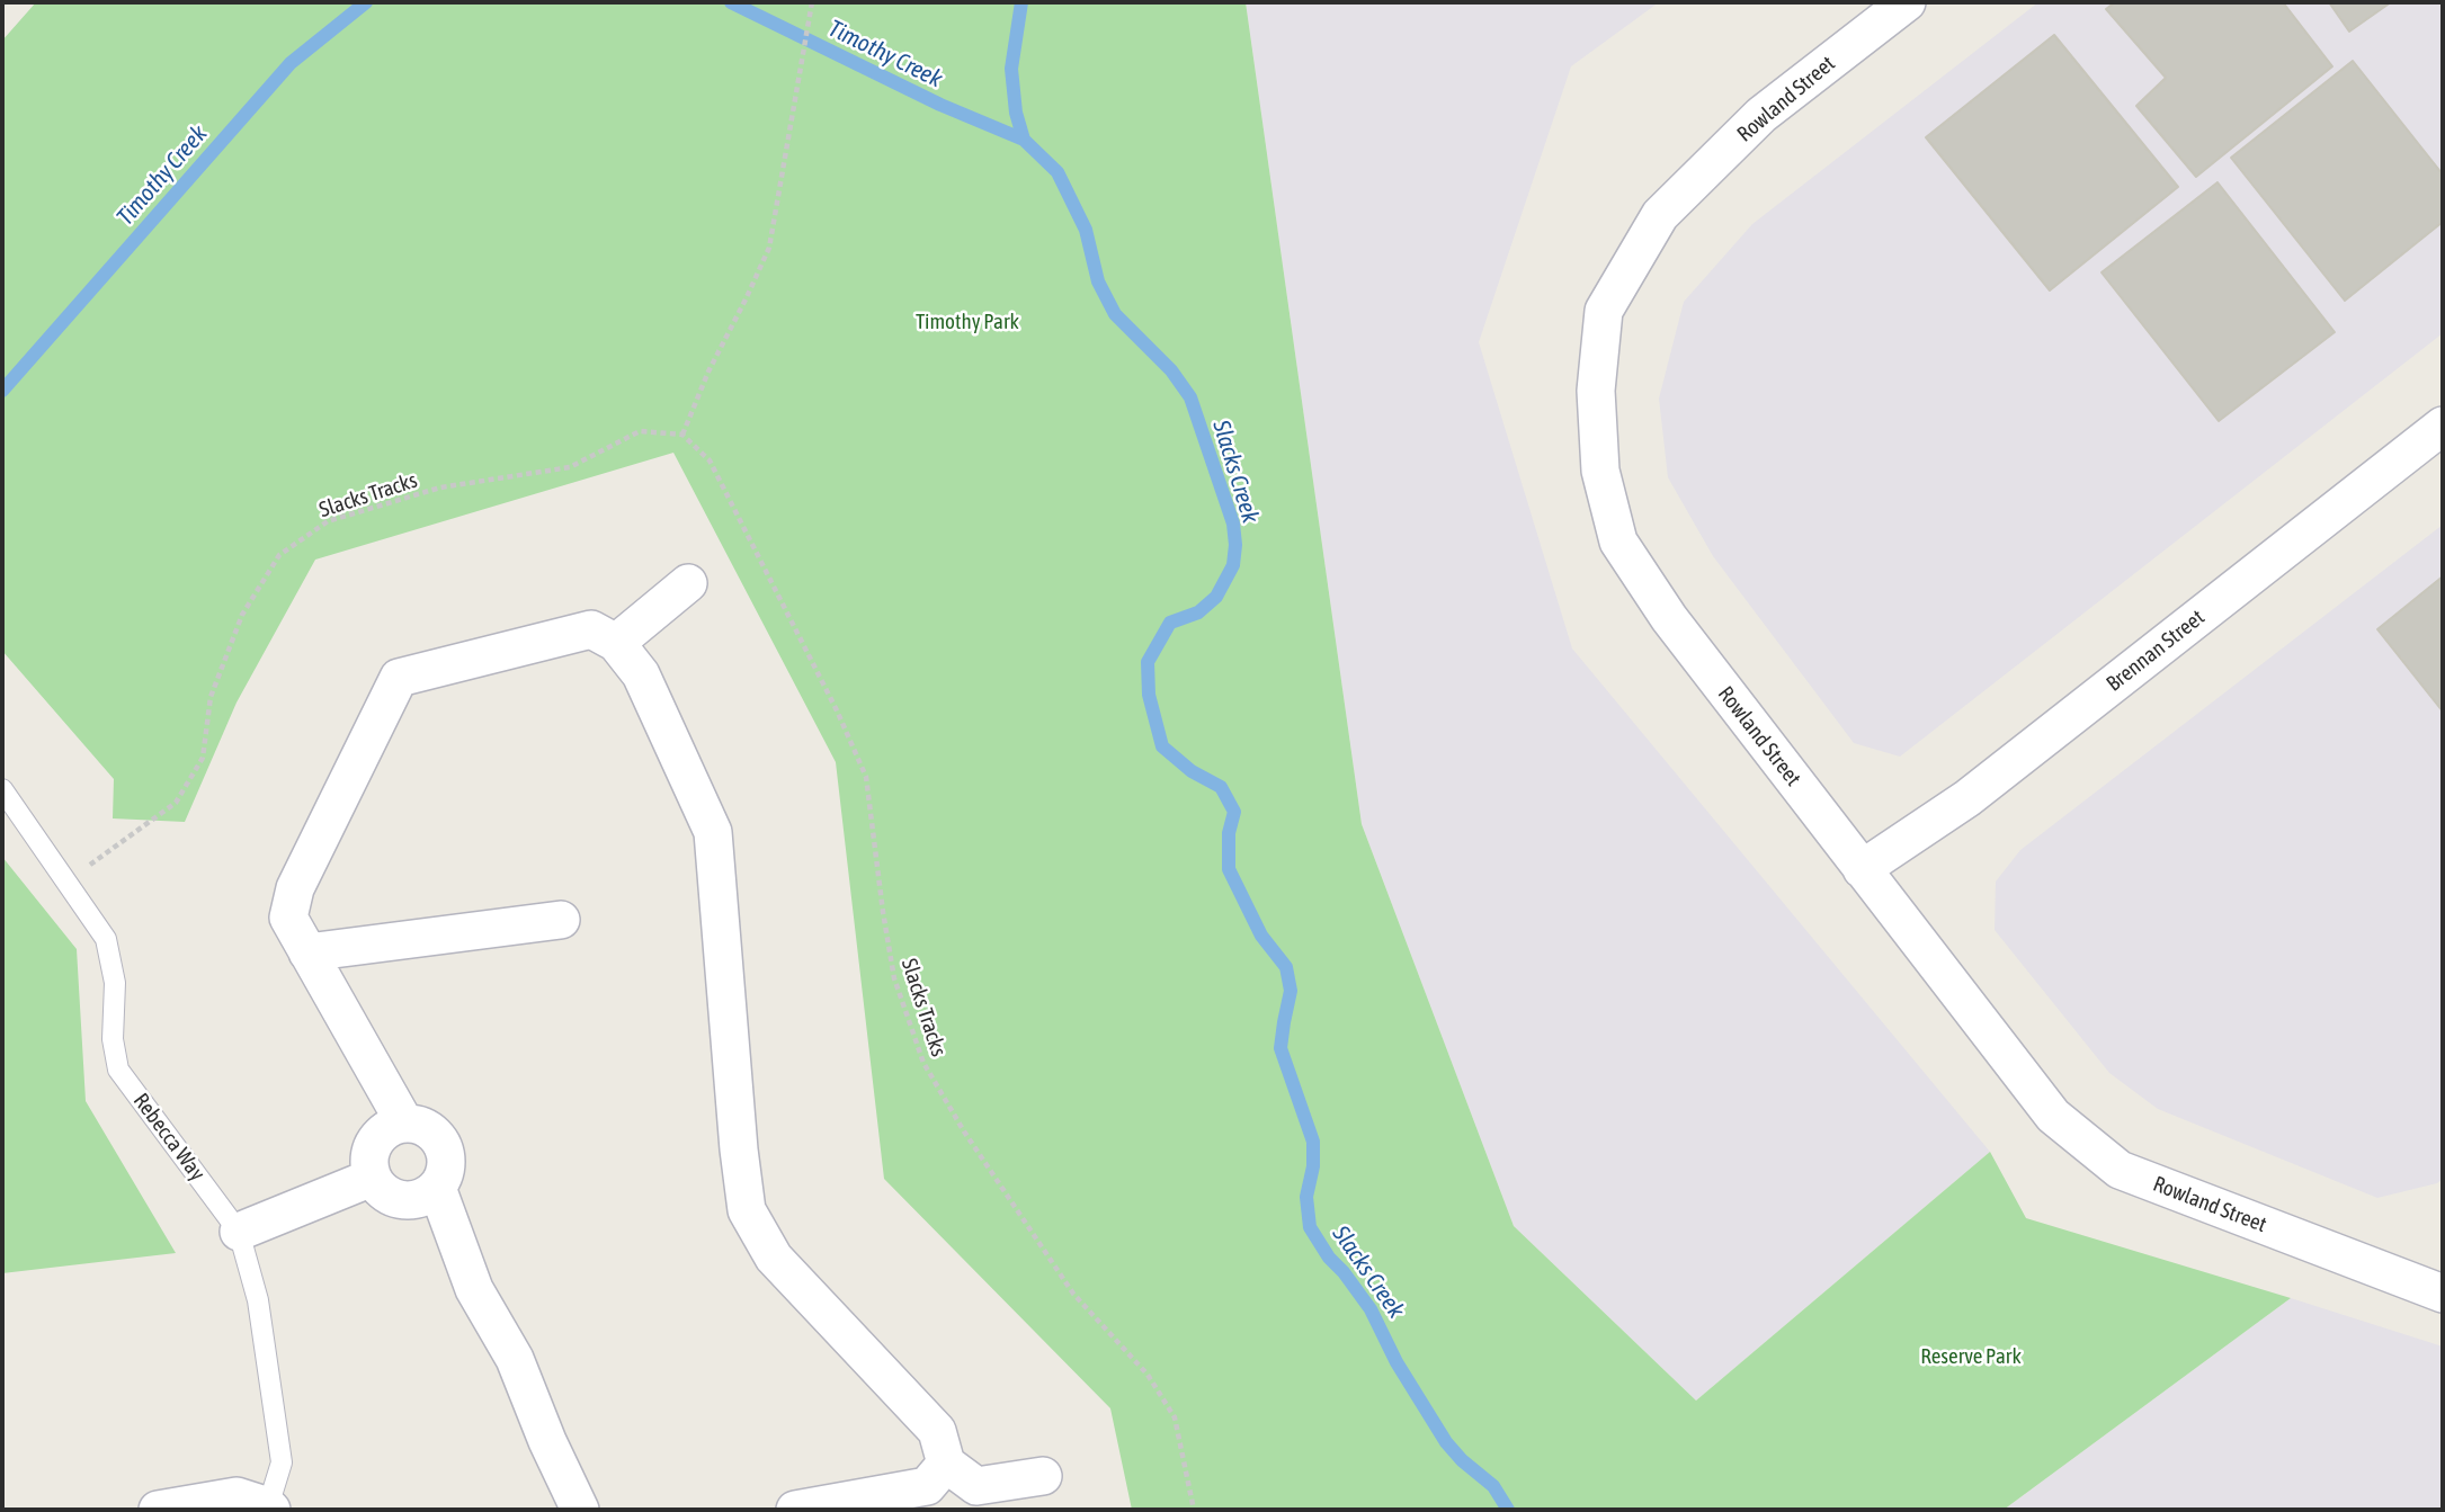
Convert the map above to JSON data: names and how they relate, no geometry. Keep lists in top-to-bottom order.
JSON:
{
  "streets": {
    "street": ["Rowland Street", "Brennan Street"],
    "lane": ["Rebecca Way"],
    "path": ["Slacks Tracks"]
  },
  "crossings": [
    ["Rowland Street", "Brennan Street"],
    ["Slacks Tracks", "Rebecca Way"]
  ],
  "water": ["Timothy Creek", "Slacks Creek"],
  "parks": ["Timothy Park", "Reserve Park"]
}
